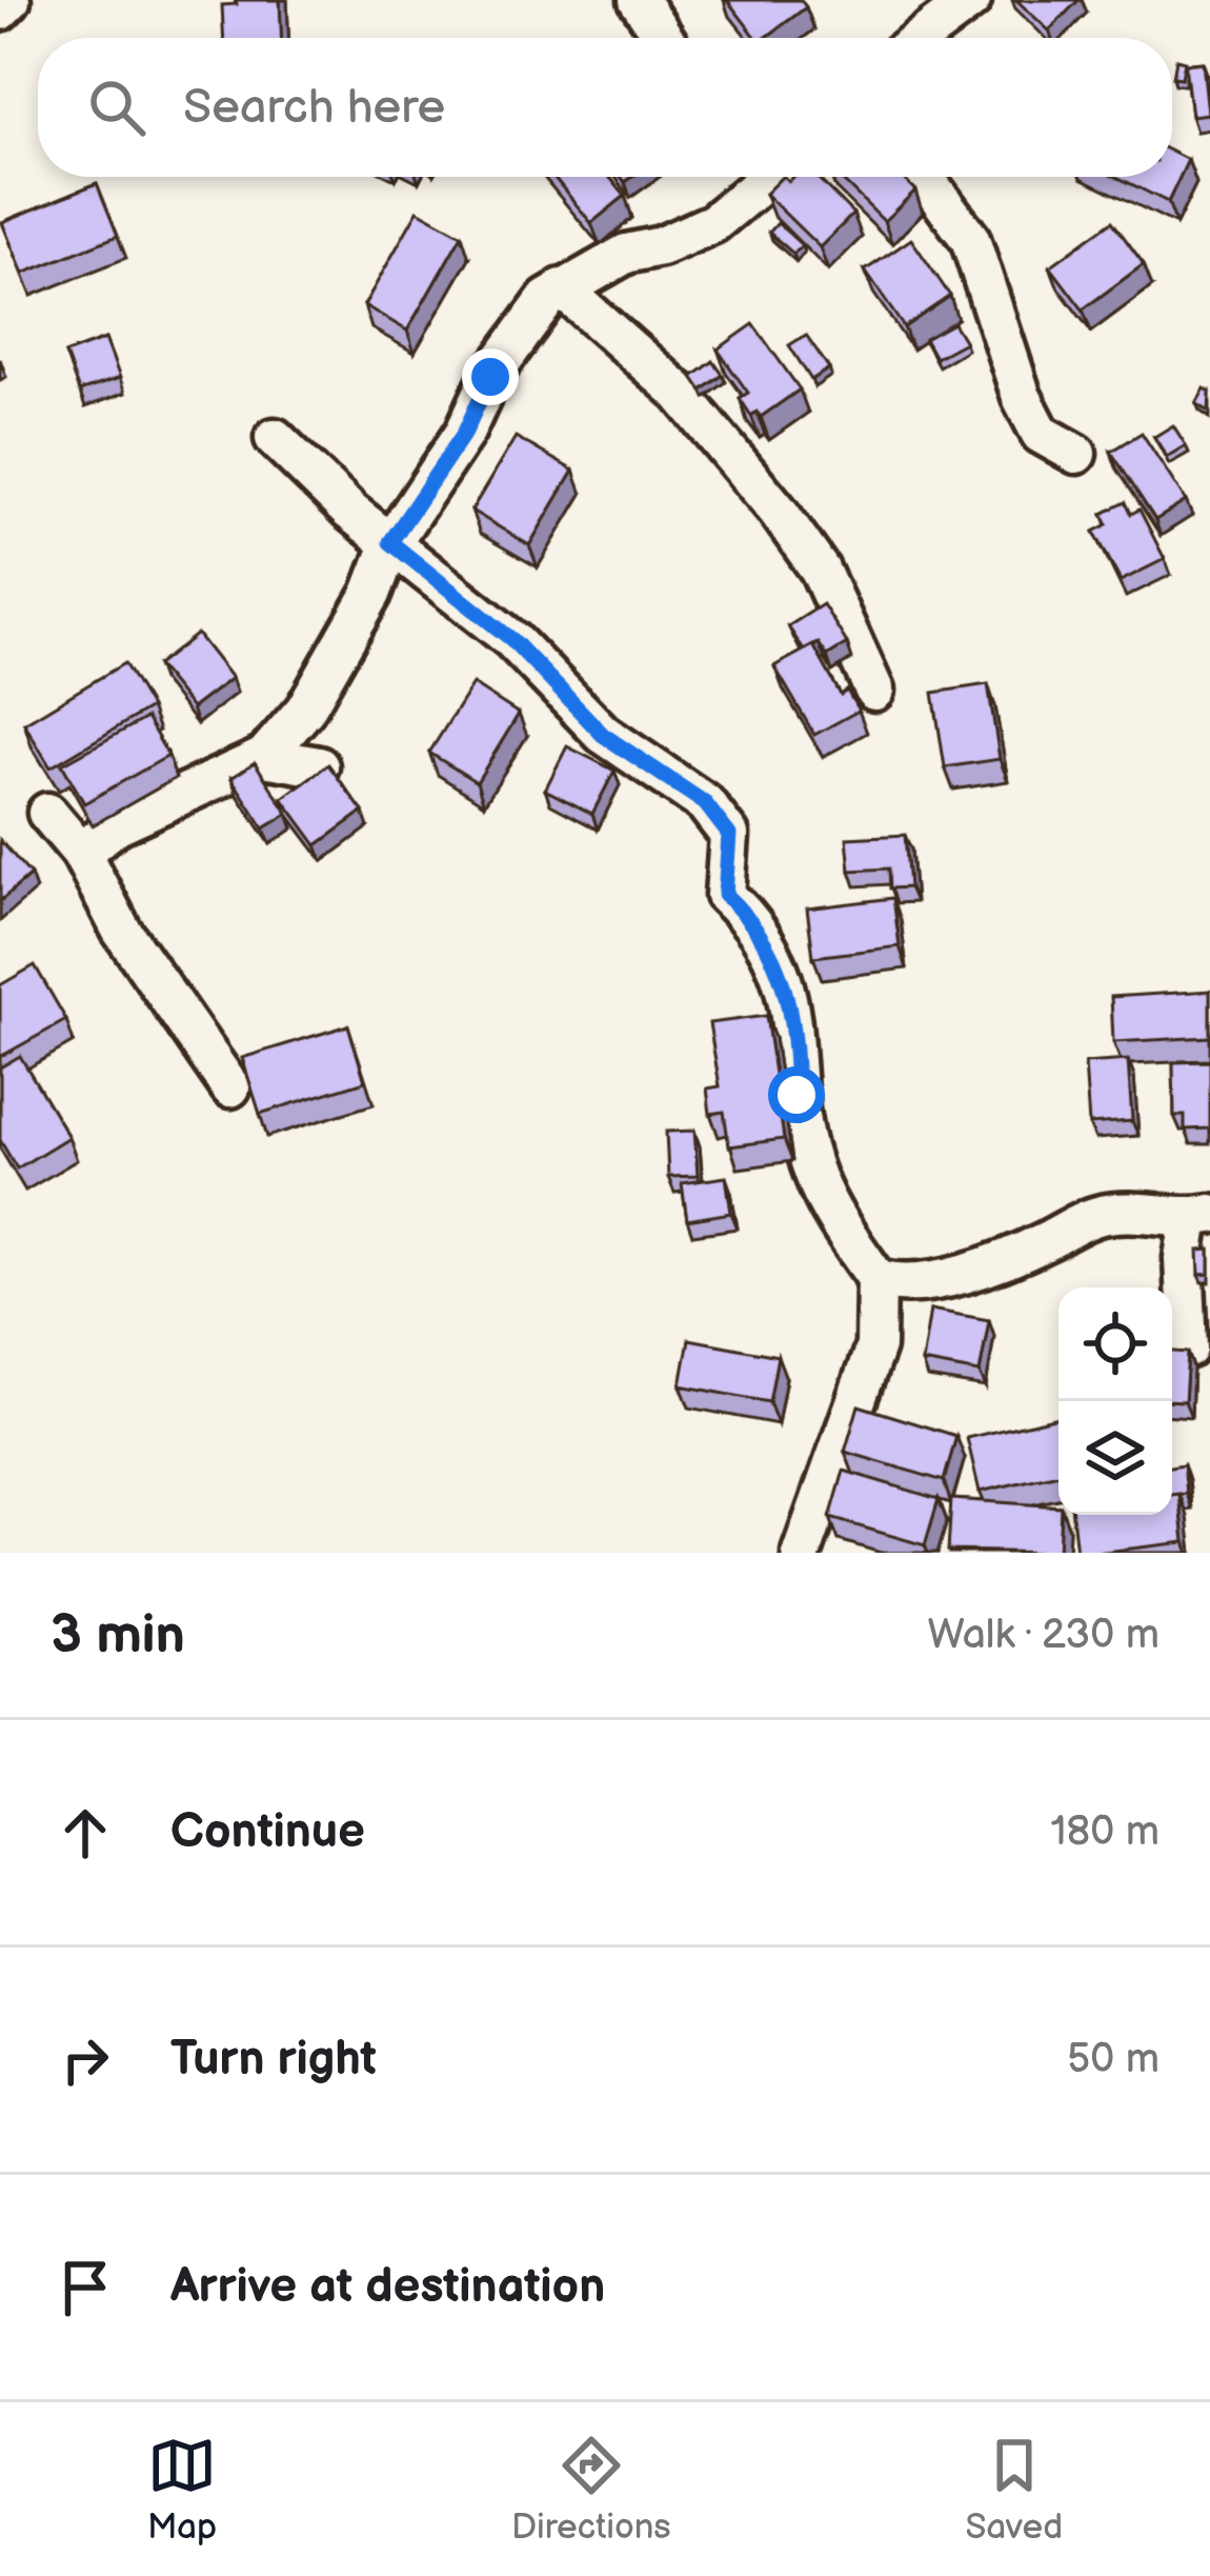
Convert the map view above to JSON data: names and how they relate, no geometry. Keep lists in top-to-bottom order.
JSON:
{
  "page": {
    "search": "Search here",
    "heading": ["3 min", "Walk · 230 m"],
    "list": [
      ["Continue", "180 m"],
      ["Turn right", "50 m"],
      "Arrive at destination"
    ],
    "nav": ["Map", "Directions", "Saved"]
  }
}
